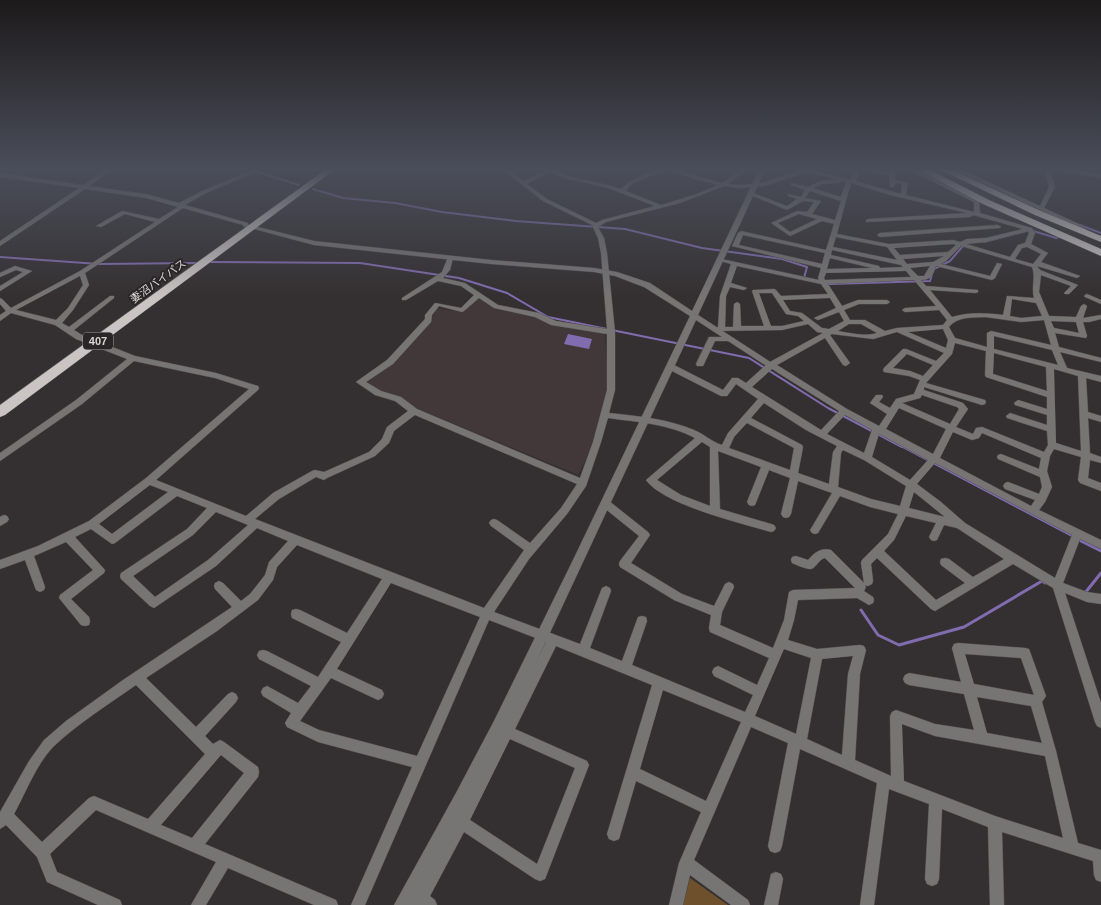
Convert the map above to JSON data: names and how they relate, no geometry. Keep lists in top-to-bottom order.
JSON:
{
  "streets": {
    "highway": ["妻沼バイパス", "407"]
  }
}
